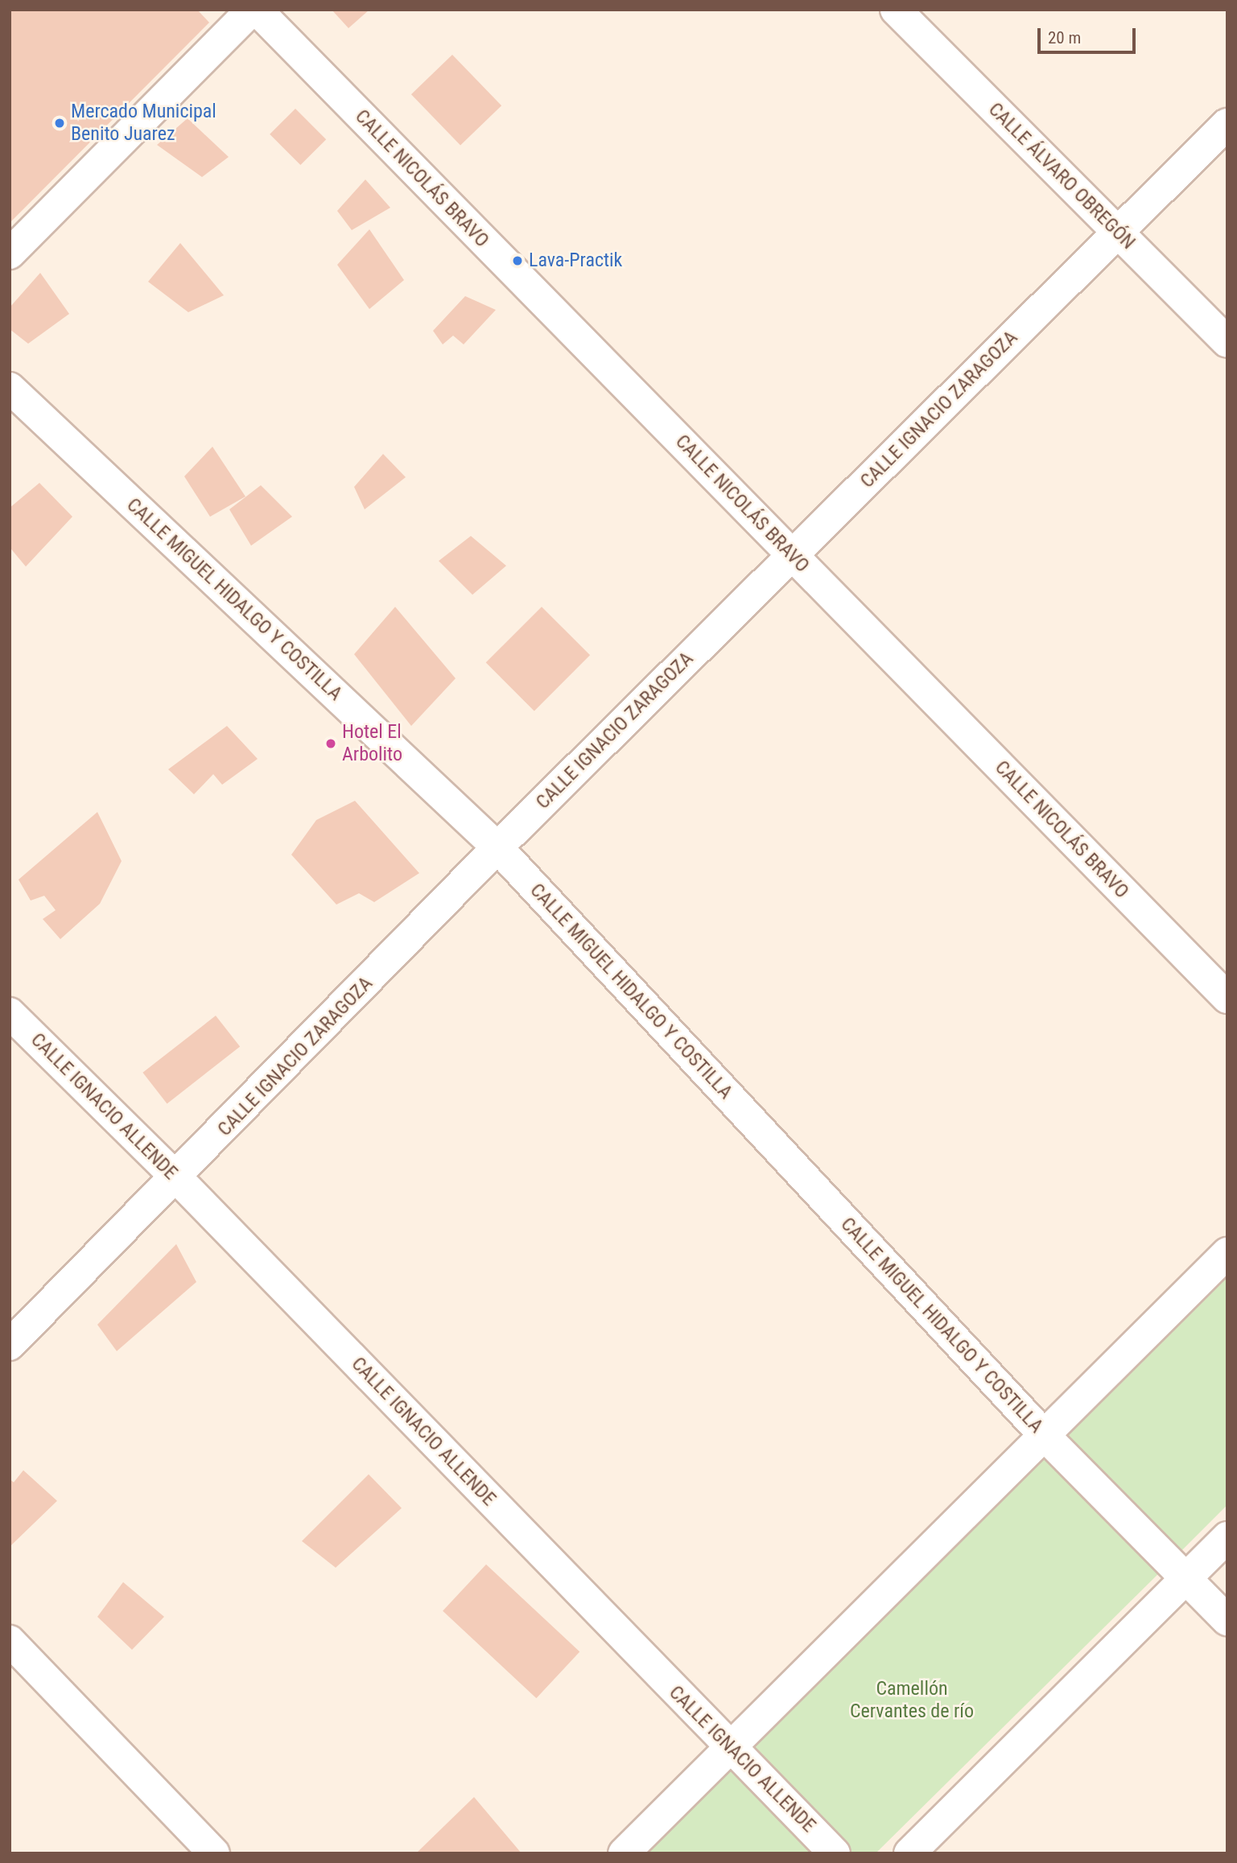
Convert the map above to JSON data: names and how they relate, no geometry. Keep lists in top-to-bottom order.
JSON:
{
  "streets": {
    "street": [
      "CALLE ÁLVARO OBREGÓN",
      "CALLE NICOLÁS BRAVO",
      "CALLE IGNACIO ZARAGOZA",
      "CALLE MIGUEL HIDALGO Y COSTILLA",
      "CALLE IGNACIO ALLENDE"
    ]
  },
  "crossings": [
    ["CALLE ÁLVARO OBREGÓN", "CALLE IGNACIO ZARAGOZA"],
    ["CALLE NICOLÁS BRAVO", "CALLE IGNACIO ZARAGOZA"],
    ["CALLE IGNACIO ZARAGOZA", "CALLE MIGUEL HIDALGO Y COSTILLA"],
    ["CALLE IGNACIO ZARAGOZA", "CALLE IGNACIO ALLENDE"]
  ],
  "parks": ["Camellón Cervantes de río"],
  "places": ["Mercado Municipal Benito Juarez", "Lava-Practik", "Hotel El Arbolito"],
  "scale_bar": "20 m"
}
